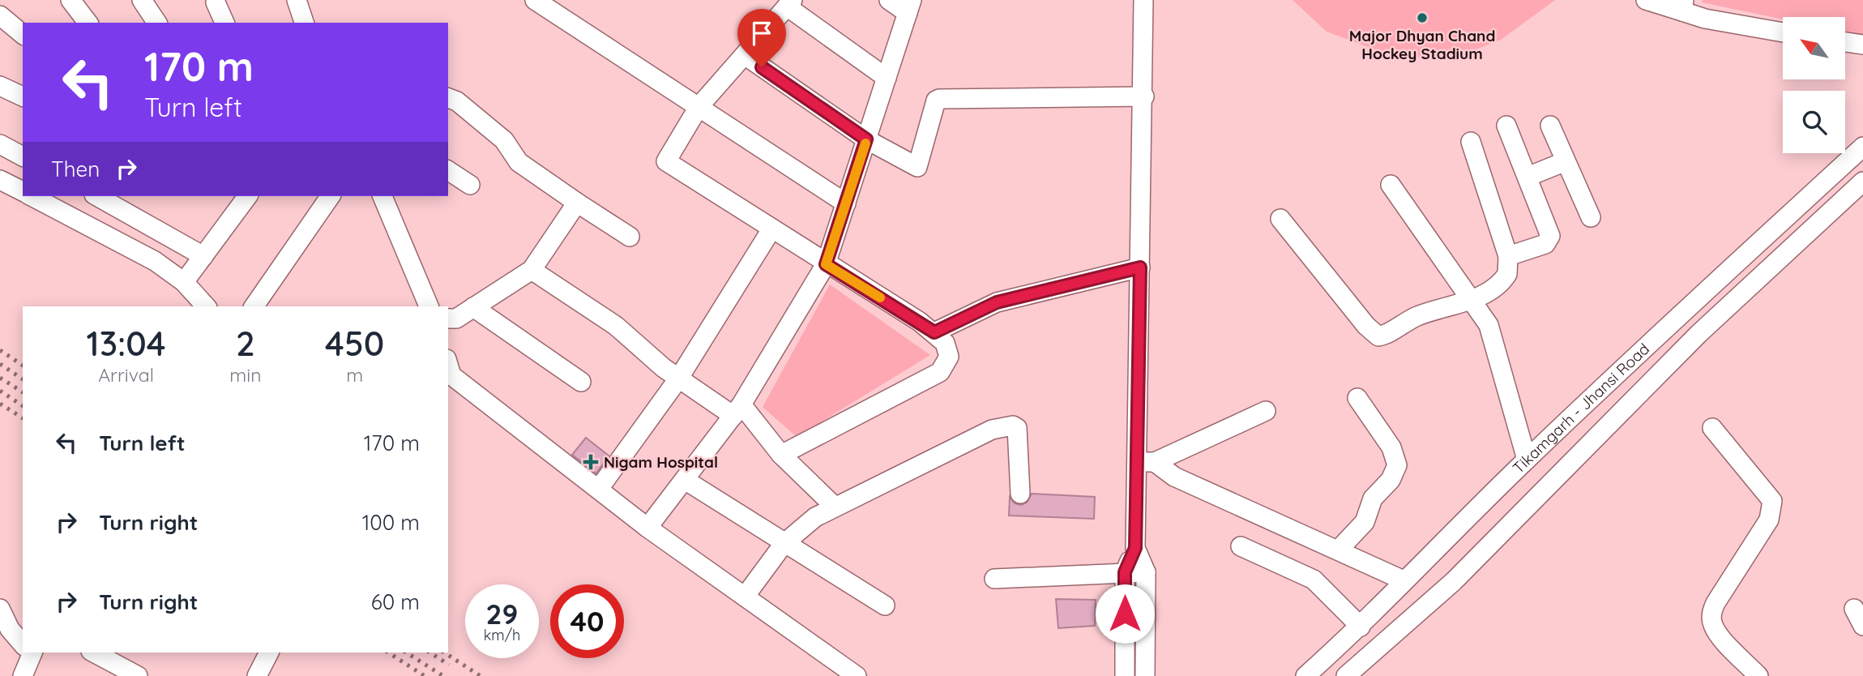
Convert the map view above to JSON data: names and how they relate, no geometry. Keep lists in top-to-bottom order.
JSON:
{
  "streets": {
    "street": ["Tikamgarh - Jhansi Road"]
  },
  "places": {
    "other": ["Major Dhyan Chand Hockey Stadium"],
    "health": ["Nigam Hospital"]
  },
  "north": "top left",
  "page": {
    "turn": ["170 m", "Turn left"],
    "then": "Then",
    "eta": [
      "13:04",
      "Arrival",
      "2",
      "min",
      "450",
      "m"
    ],
    "list": [
      {
        "name": "Turn left",
        "value": "170 m"
      },
      {
        "name": "Turn right",
        "value": "100 m"
      },
      {
        "name": "Turn right",
        "value": "60 m"
      }
    ],
    "speed": "29 km/h",
    "limit": "40"
  }
}
